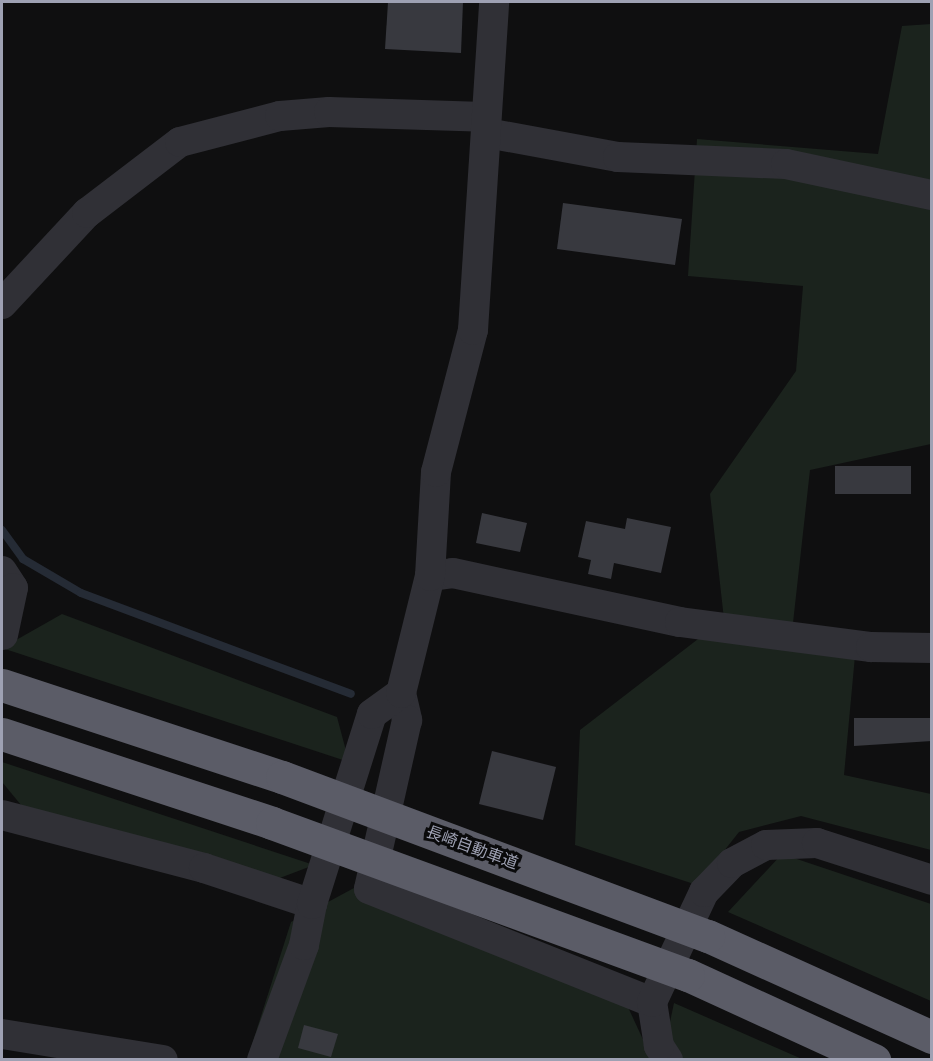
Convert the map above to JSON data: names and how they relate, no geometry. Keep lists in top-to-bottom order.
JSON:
{
  "streets": {
    "highway": ["長崎自動車道"]
  }
}
